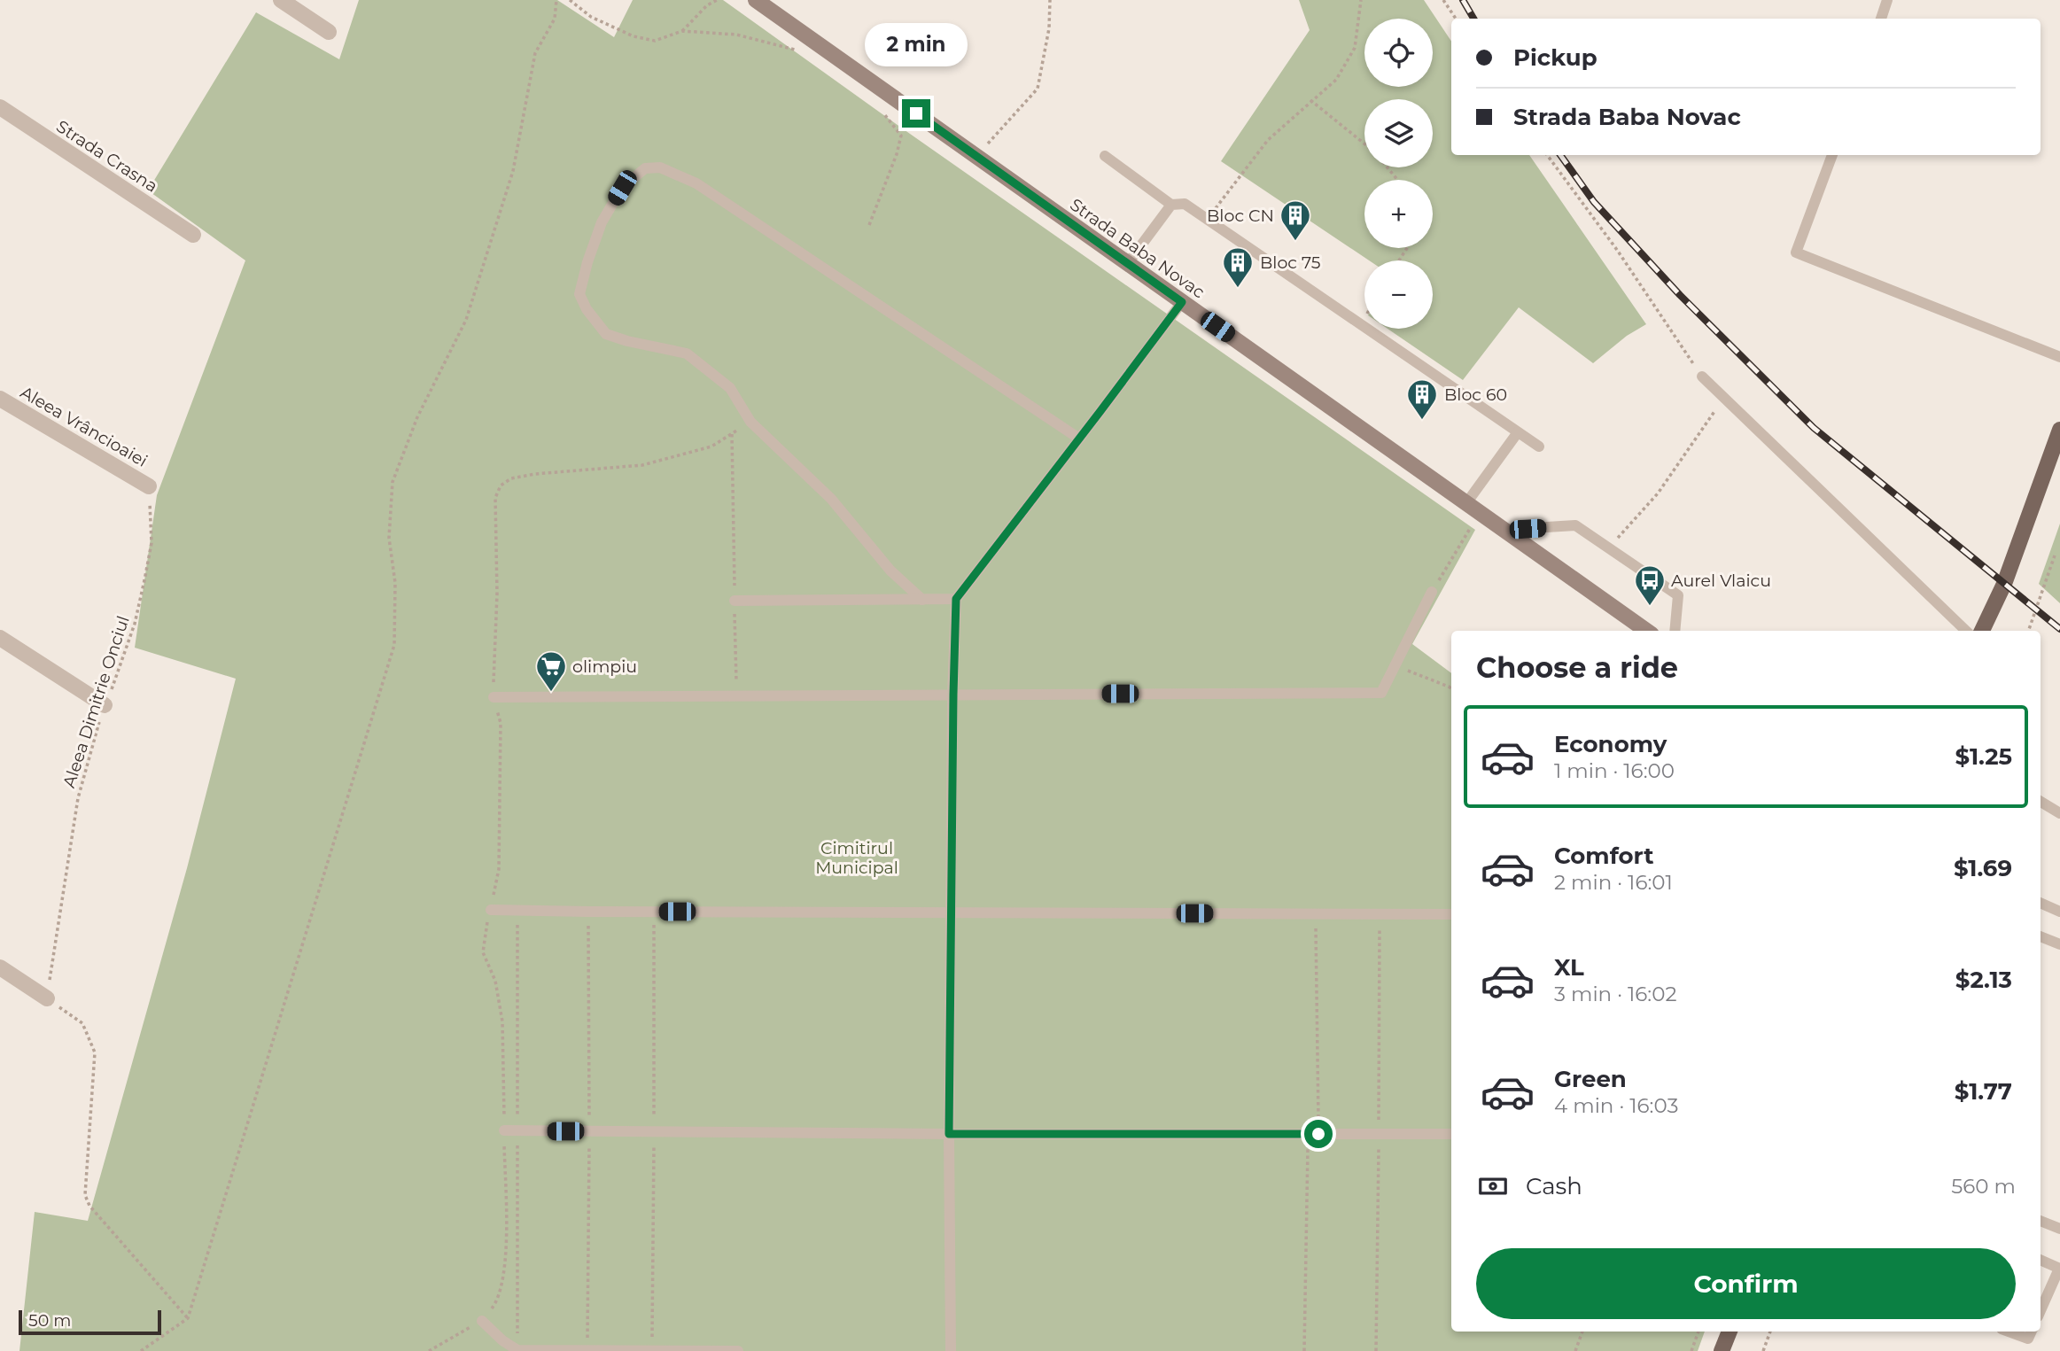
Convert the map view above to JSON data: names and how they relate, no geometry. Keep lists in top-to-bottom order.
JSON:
{
  "streets": {
    "main road": ["Strada Baba Novac"],
    "street": ["Strada Crasna", "Aleea Vrâncioaiei"],
    "path": ["Aleea Dimitrie Onciul"]
  },
  "crossings": [
    ["Aleea Vrâncioaiei", "Aleea Dimitrie Onciul"]
  ],
  "parks": ["Cimitirul Municipal"],
  "places": {
    "building": ["Bloc CN", "Bloc 75", "Bloc 60"],
    "bus stop": ["Aurel Vlaicu"],
    "supermarket": ["olimpiu"]
  },
  "scale_bar": "50 m",
  "page": {
    "map_buttons": ["+", "−"],
    "banner": ["Pickup", "Strada Baba Novac"],
    "bubble": "2 min",
    "heading": "Choose a ride",
    "list": [
      {
        "name": "Economy",
        "note": "1 min · 16:00",
        "value": "$1.25"
      },
      {
        "name": "Comfort",
        "note": "2 min · 16:01",
        "value": "$1.69"
      },
      {
        "name": "XL",
        "note": "3 min · 16:02",
        "value": "$2.13"
      },
      {
        "name": "Green",
        "note": "4 min · 16:03",
        "value": "$1.77"
      }
    ],
    "pay": ["Cash", "560 m"],
    "buttons": "Confirm",
    "scale": "50 m"
  }
}
